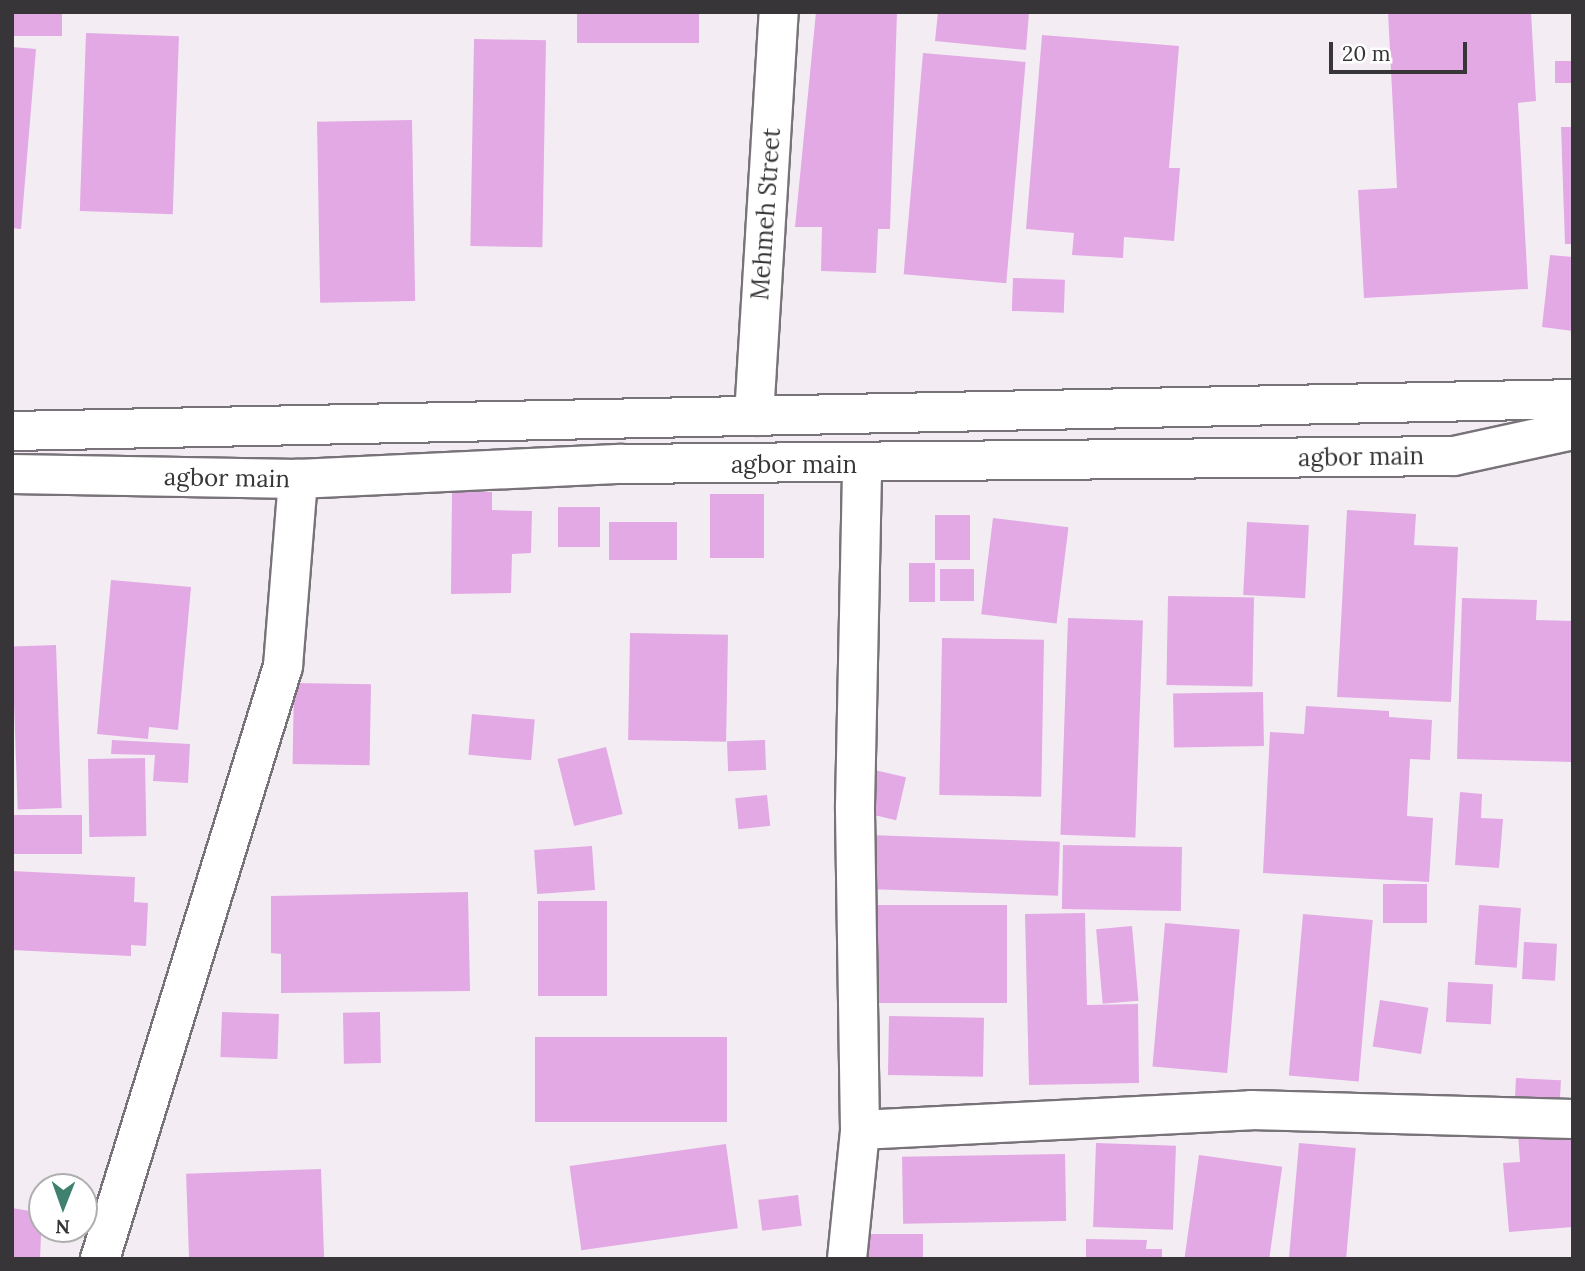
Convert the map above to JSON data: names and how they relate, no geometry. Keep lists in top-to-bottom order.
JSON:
{
  "streets": {
    "main road": ["Mehmeh Street", "agbor main"]
  },
  "crossings": [
    ["Mehmeh Street", "agbor main"]
  ],
  "scale_bar": "20 m",
  "north": "bottom"
}
